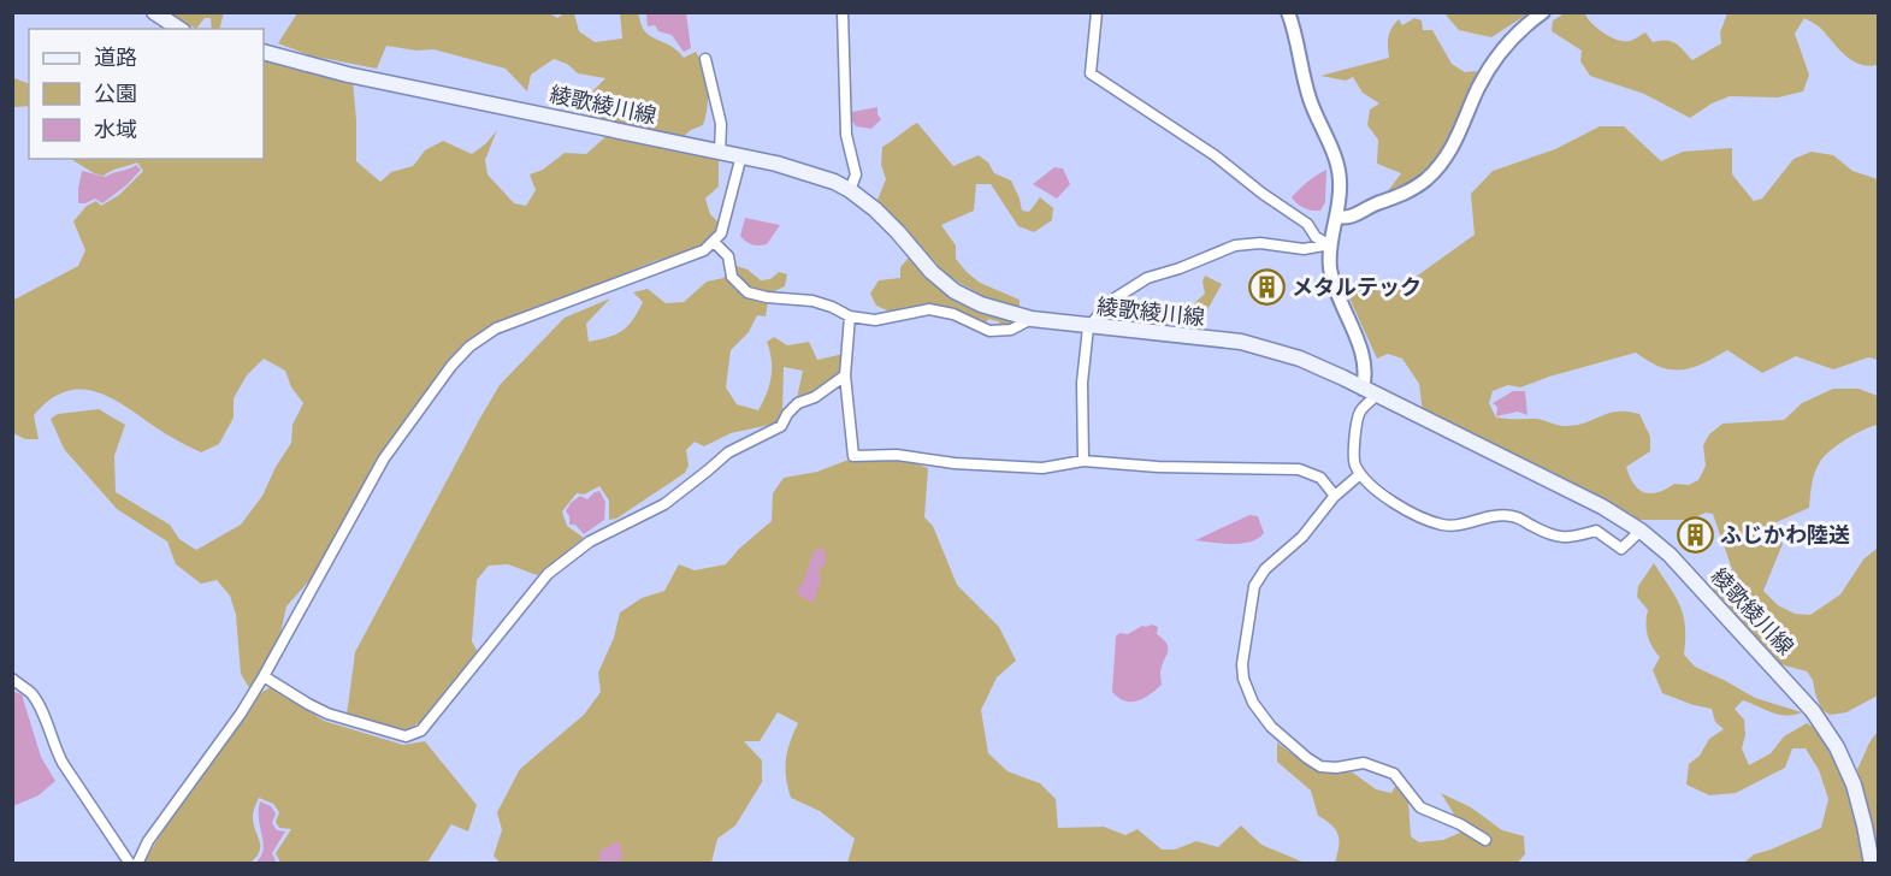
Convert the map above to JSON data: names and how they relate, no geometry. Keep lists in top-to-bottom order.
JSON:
{
  "streets": {
    "main road": ["綾歌綾川線"]
  },
  "places": {
    "building": ["メタルテック", "ふじかわ陸送"]
  },
  "legend": ["道路", "公園", "水域"]
}
